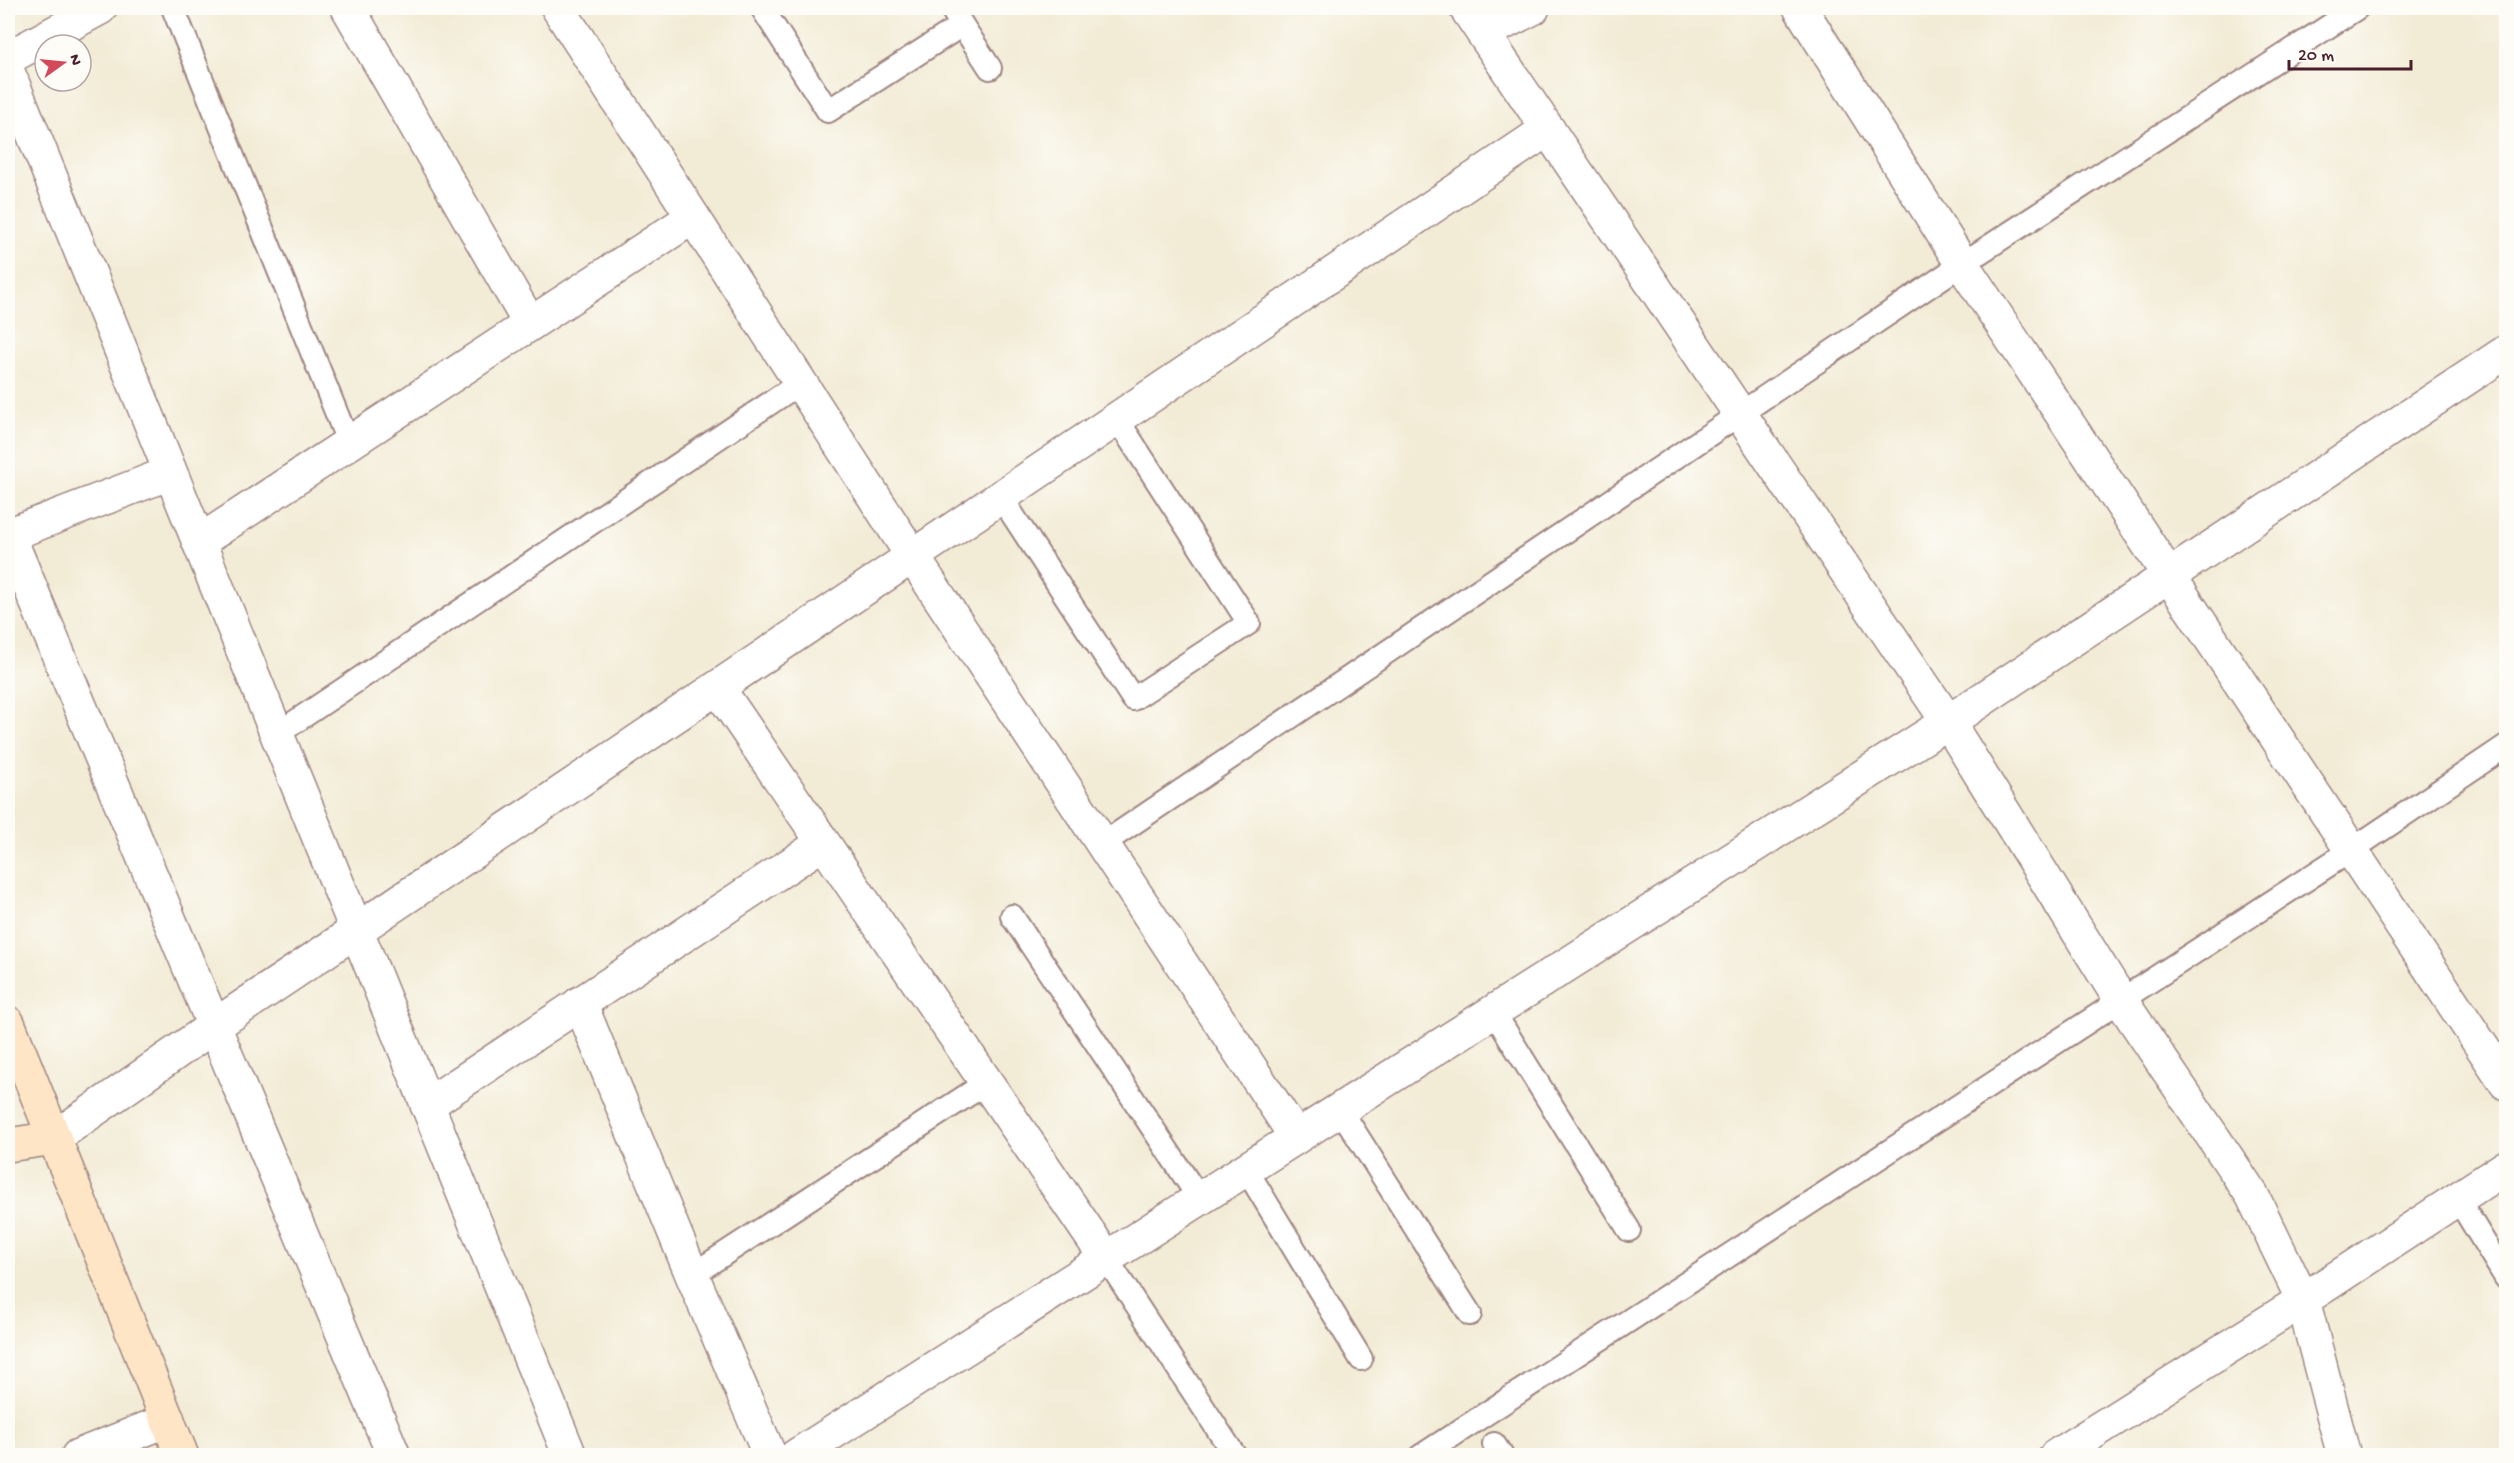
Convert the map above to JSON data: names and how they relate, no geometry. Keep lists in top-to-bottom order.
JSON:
{
  "scale_bar": "20 m",
  "north": "right"
}
